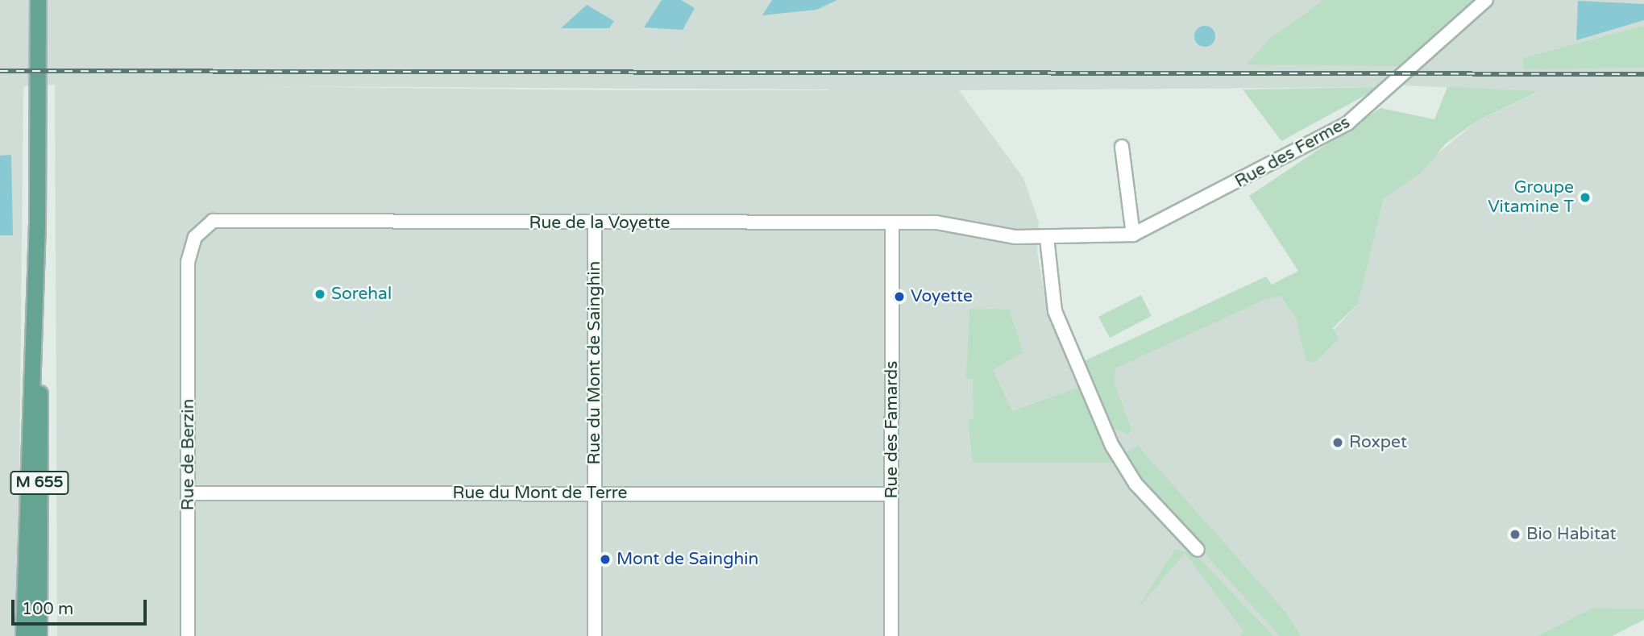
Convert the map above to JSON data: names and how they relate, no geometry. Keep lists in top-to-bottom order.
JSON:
{
  "streets": {
    "main road": ["M 655"],
    "street": [
      "Rue des Fermes",
      "Rue de la Voyette",
      "Rue du Mont de Sainghin",
      "Rue des Famards",
      "Rue de Berzin",
      "Rue du Mont de Terre"
    ]
  },
  "crossings": [
    ["Rue des Fermes", "Rue de la Voyette"],
    ["Rue de la Voyette", "Rue du Mont de Sainghin"],
    ["Rue de la Voyette", "Rue des Famards"],
    ["Rue de la Voyette", "Rue de Berzin"],
    ["Rue du Mont de Sainghin", "Rue du Mont de Terre"],
    ["Rue des Famards", "Rue du Mont de Terre"],
    ["Rue de Berzin", "Rue du Mont de Terre"]
  ],
  "places": [
    "Groupe Vitamine T",
    "Sorehal",
    "Voyette",
    "Roxpet",
    "Bio Habitat",
    "Mont de Sainghin"
  ],
  "scale_bar": "100 m"
}
